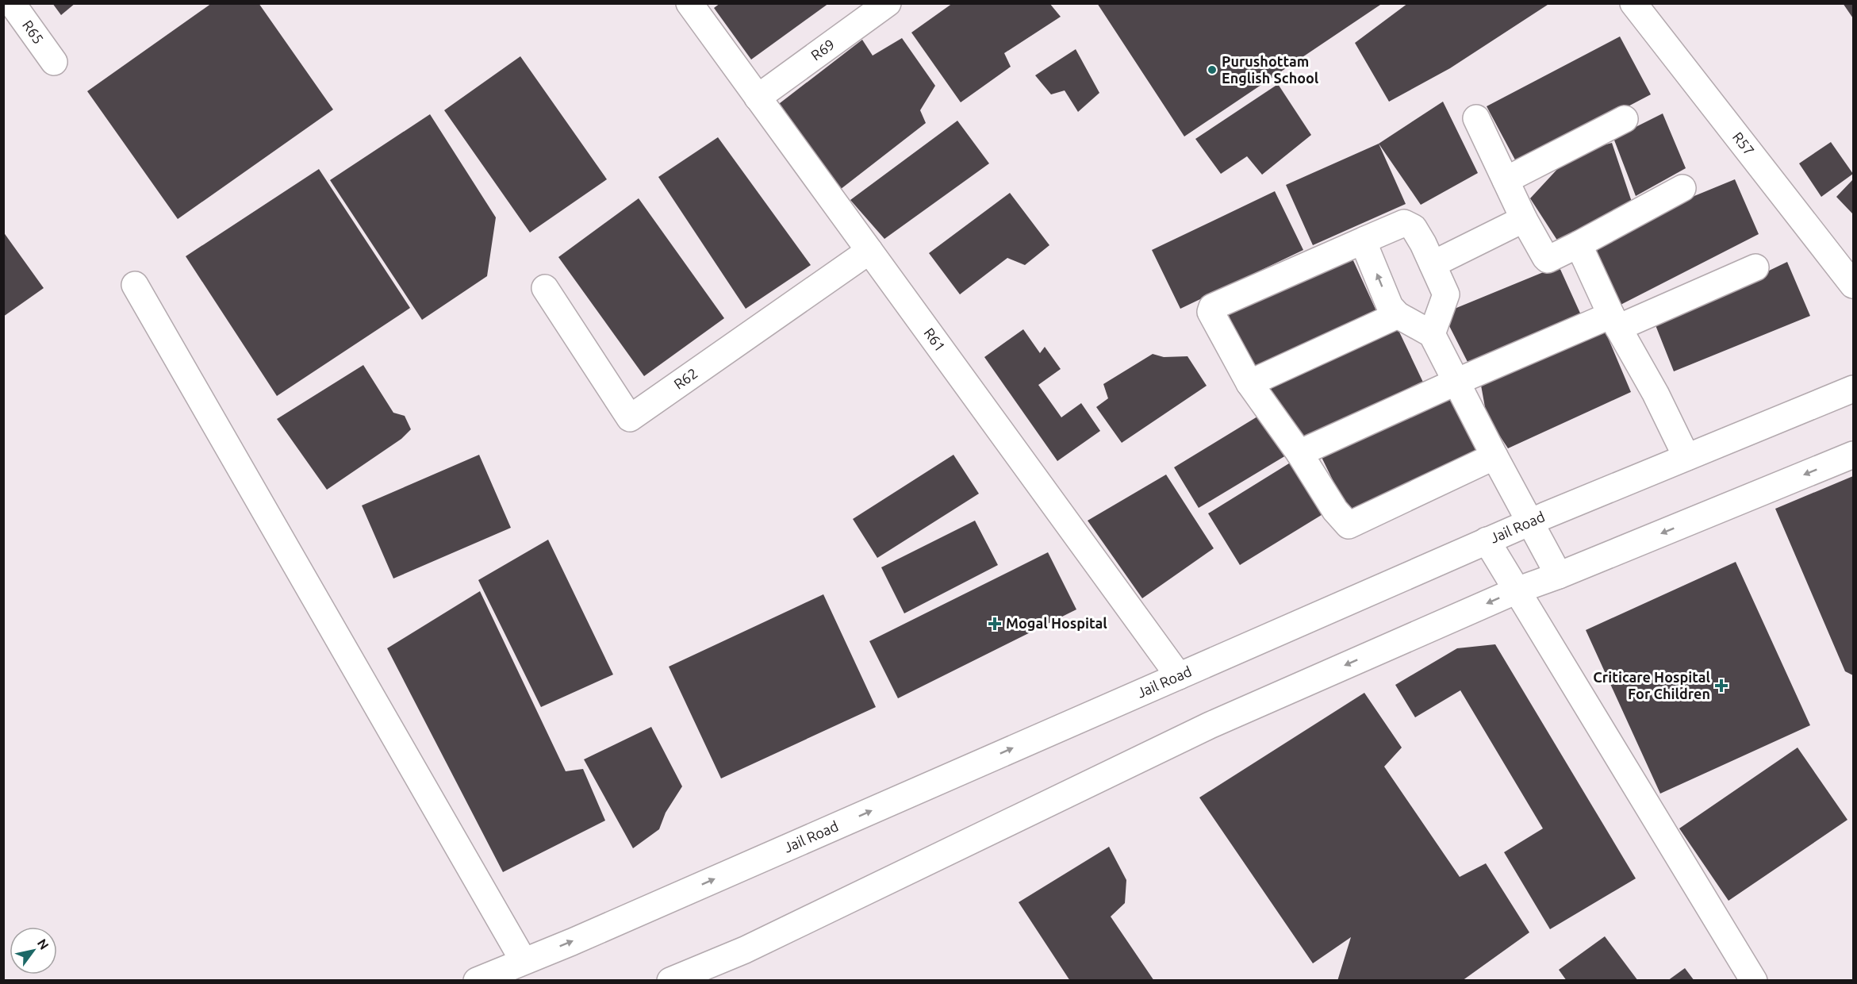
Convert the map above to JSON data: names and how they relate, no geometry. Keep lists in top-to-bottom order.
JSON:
{
  "streets": {
    "street": [
      "R65",
      "R69",
      "R57",
      "R61",
      "R62",
      "Jail Road"
    ]
  },
  "crossings": [
    ["R69", "R61"],
    ["R61", "R62"],
    ["R61", "Jail Road"]
  ],
  "places": {
    "other": ["Purushottam English School"],
    "health": ["Mogal Hospital", "Criticare Hospital For Children"]
  },
  "north": "top right"
}
